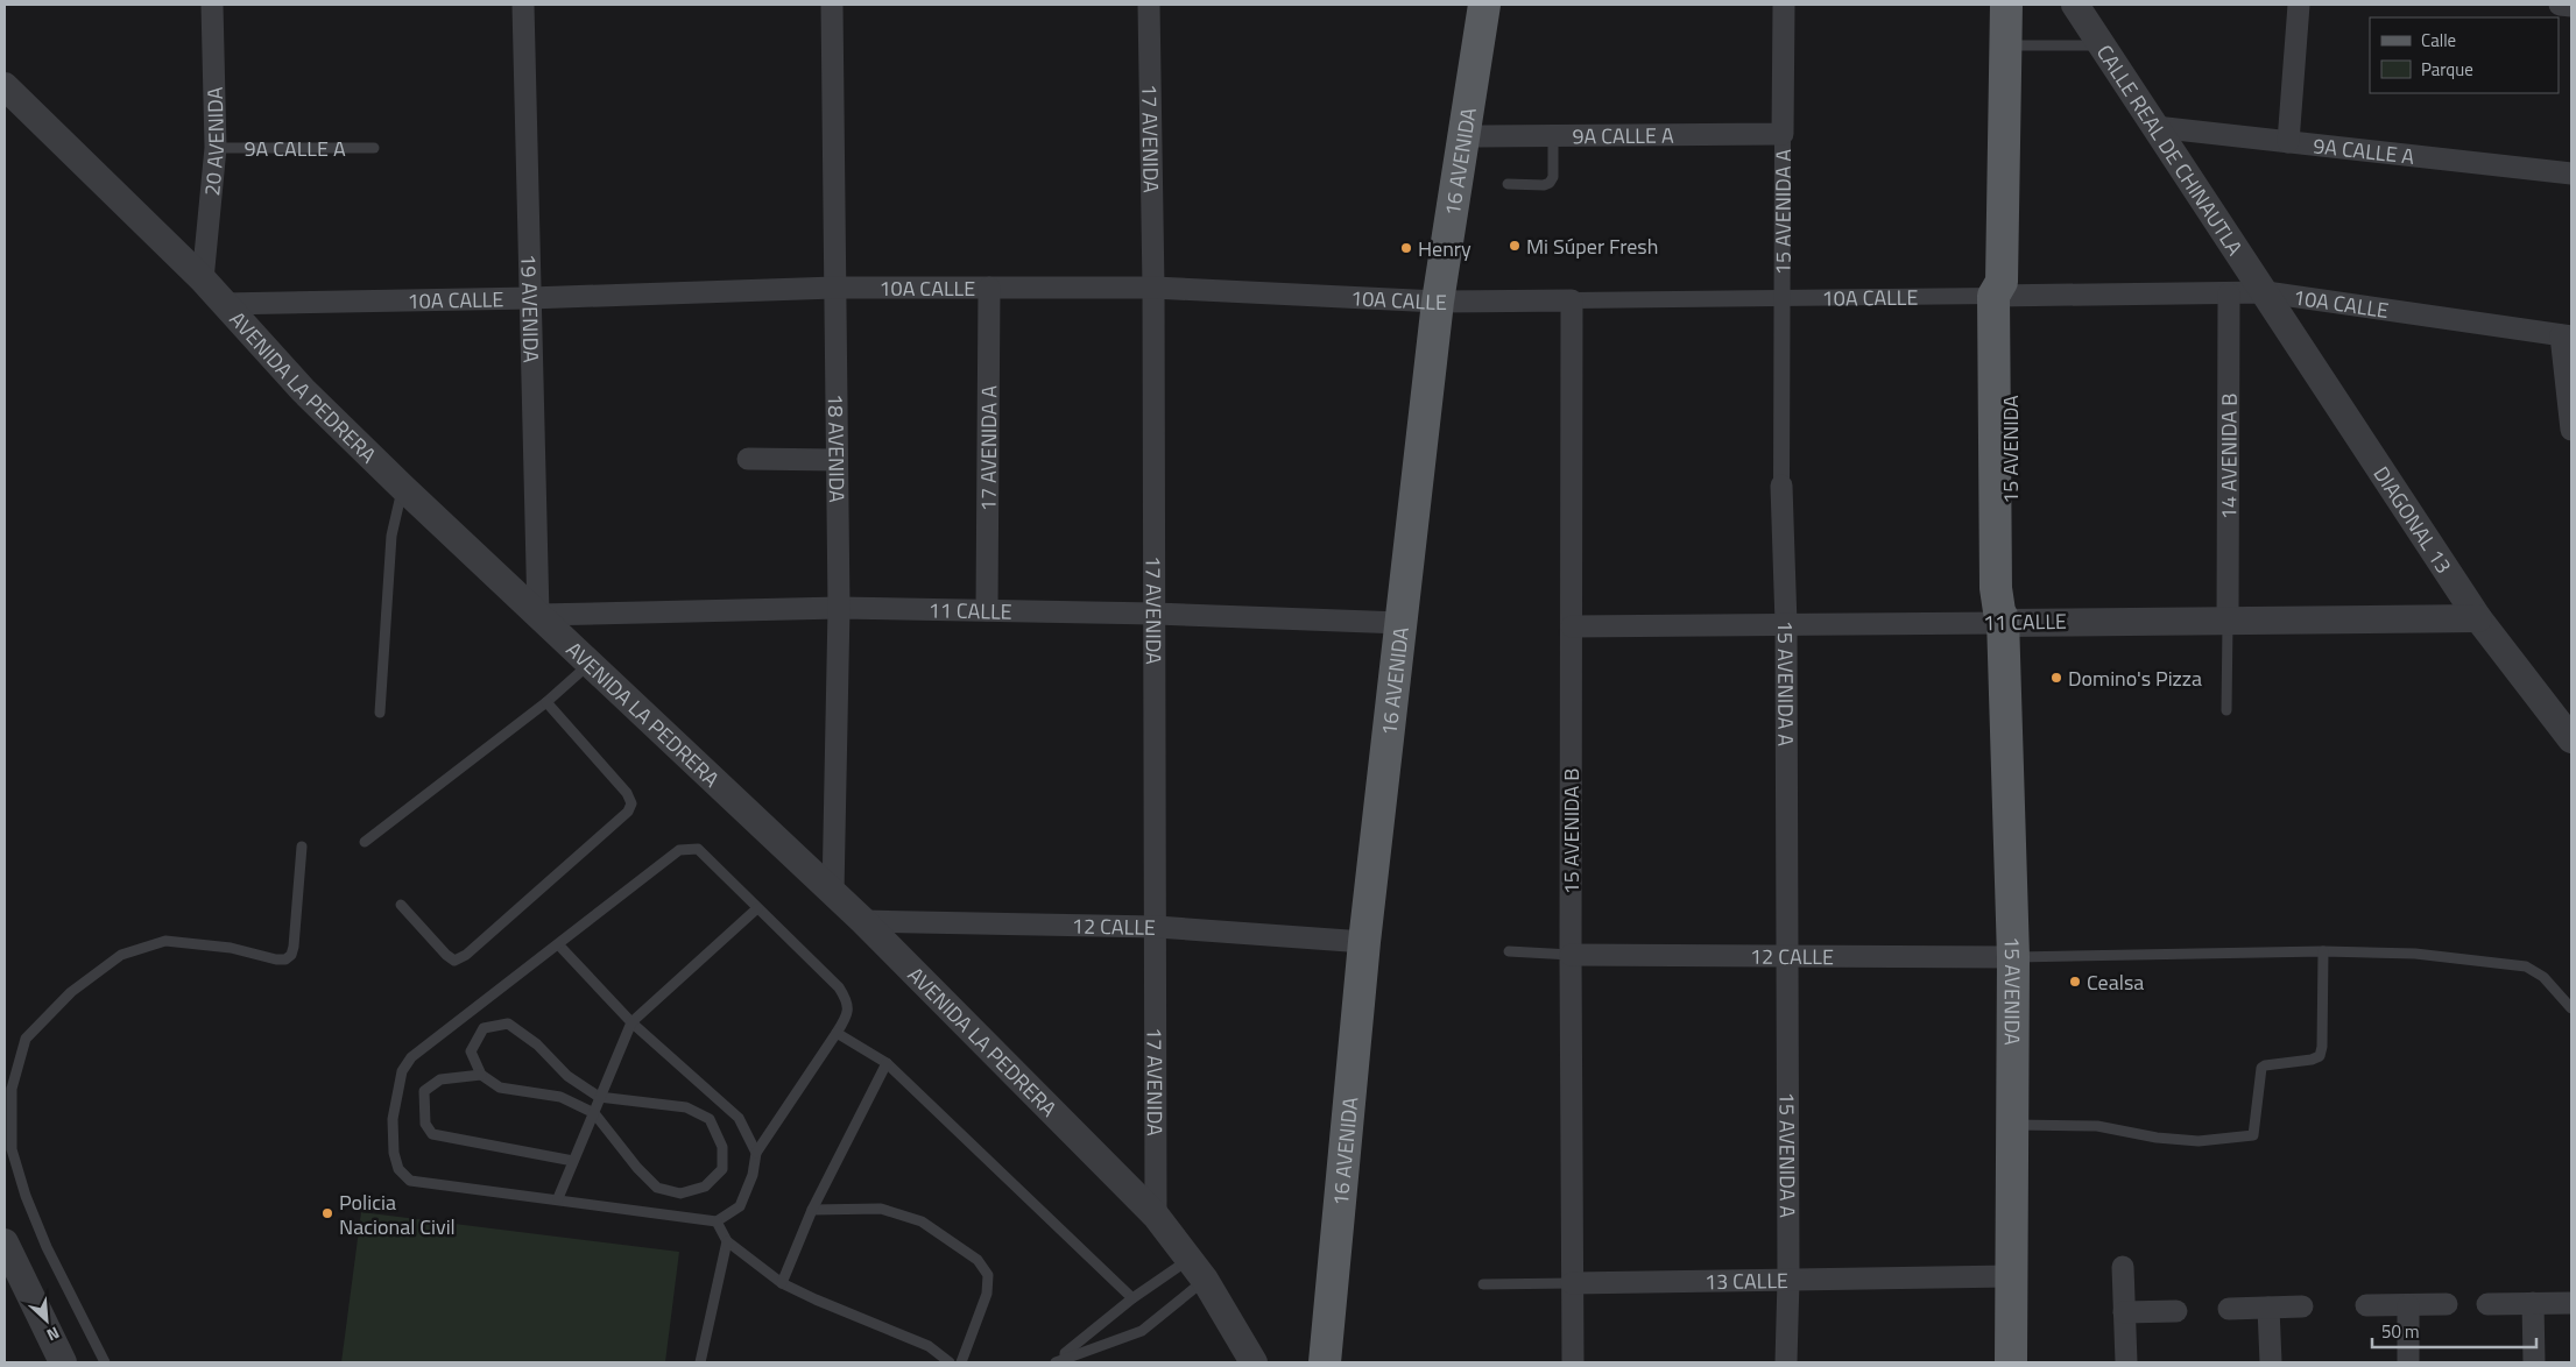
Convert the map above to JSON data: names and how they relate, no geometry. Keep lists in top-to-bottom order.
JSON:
{
  "streets": {
    "main road": ["16 AVENIDA", "15 AVENIDA"],
    "street": [
      "9A CALLE A",
      "17 AVENIDA",
      "20 AVENIDA",
      "CALLE REAL DE CHINAUTLA",
      "15 AVENIDA A",
      "10A CALLE",
      "19 AVENIDA",
      "AVENIDA LA PEDRERA",
      "18 AVENIDA",
      "17 AVENIDA A",
      "14 AVENIDA B",
      "DIAGONAL 13",
      "11 CALLE",
      "15 AVENIDA B",
      "12 CALLE",
      "13 CALLE"
    ]
  },
  "crossings": [
    ["9A CALLE A", "20 AVENIDA"],
    ["9A CALLE A", "CALLE REAL DE CHINAUTLA"],
    ["9A CALLE A", "16 AVENIDA"],
    ["9A CALLE A", "15 AVENIDA A"],
    ["17 AVENIDA", "10A CALLE"],
    ["17 AVENIDA", "AVENIDA LA PEDRERA"],
    ["17 AVENIDA", "11 CALLE"],
    ["17 AVENIDA", "12 CALLE"],
    ["20 AVENIDA", "AVENIDA LA PEDRERA"],
    ["CALLE REAL DE CHINAUTLA", "10A CALLE"],
    ["CALLE REAL DE CHINAUTLA", "DIAGONAL 13"],
    ["16 AVENIDA", "10A CALLE"],
    ["16 AVENIDA", "11 CALLE"],
    ["16 AVENIDA", "12 CALLE"],
    ["15 AVENIDA A", "10A CALLE"],
    ["15 AVENIDA A", "11 CALLE"],
    ["15 AVENIDA A", "12 CALLE"],
    ["15 AVENIDA A", "13 CALLE"],
    ["10A CALLE", "19 AVENIDA"],
    ["10A CALLE", "AVENIDA LA PEDRERA"],
    ["10A CALLE", "18 AVENIDA"],
    ["10A CALLE", "17 AVENIDA A"],
    ["10A CALLE", "15 AVENIDA"],
    ["10A CALLE", "14 AVENIDA B"],
    ["10A CALLE", "DIAGONAL 13"],
    ["10A CALLE", "15 AVENIDA B"],
    ["19 AVENIDA", "AVENIDA LA PEDRERA"],
    ["19 AVENIDA", "11 CALLE"],
    ["AVENIDA LA PEDRERA", "18 AVENIDA"],
    ["AVENIDA LA PEDRERA", "11 CALLE"],
    ["AVENIDA LA PEDRERA", "12 CALLE"],
    ["18 AVENIDA", "11 CALLE"],
    ["17 AVENIDA A", "11 CALLE"],
    ["15 AVENIDA", "11 CALLE"],
    ["15 AVENIDA", "12 CALLE"],
    ["15 AVENIDA", "13 CALLE"],
    ["14 AVENIDA B", "11 CALLE"],
    ["DIAGONAL 13", "11 CALLE"],
    ["11 CALLE", "15 AVENIDA B"],
    ["15 AVENIDA B", "12 CALLE"],
    ["15 AVENIDA B", "13 CALLE"]
  ],
  "places": [
    "Mi Súper Fresh",
    "Henry",
    "Domino's Pizza",
    "Cealsa",
    "Policia Nacional Civil"
  ],
  "legend": ["Calle", "Parque"],
  "scale_bar": "50 m",
  "north": "bottom right"
}
